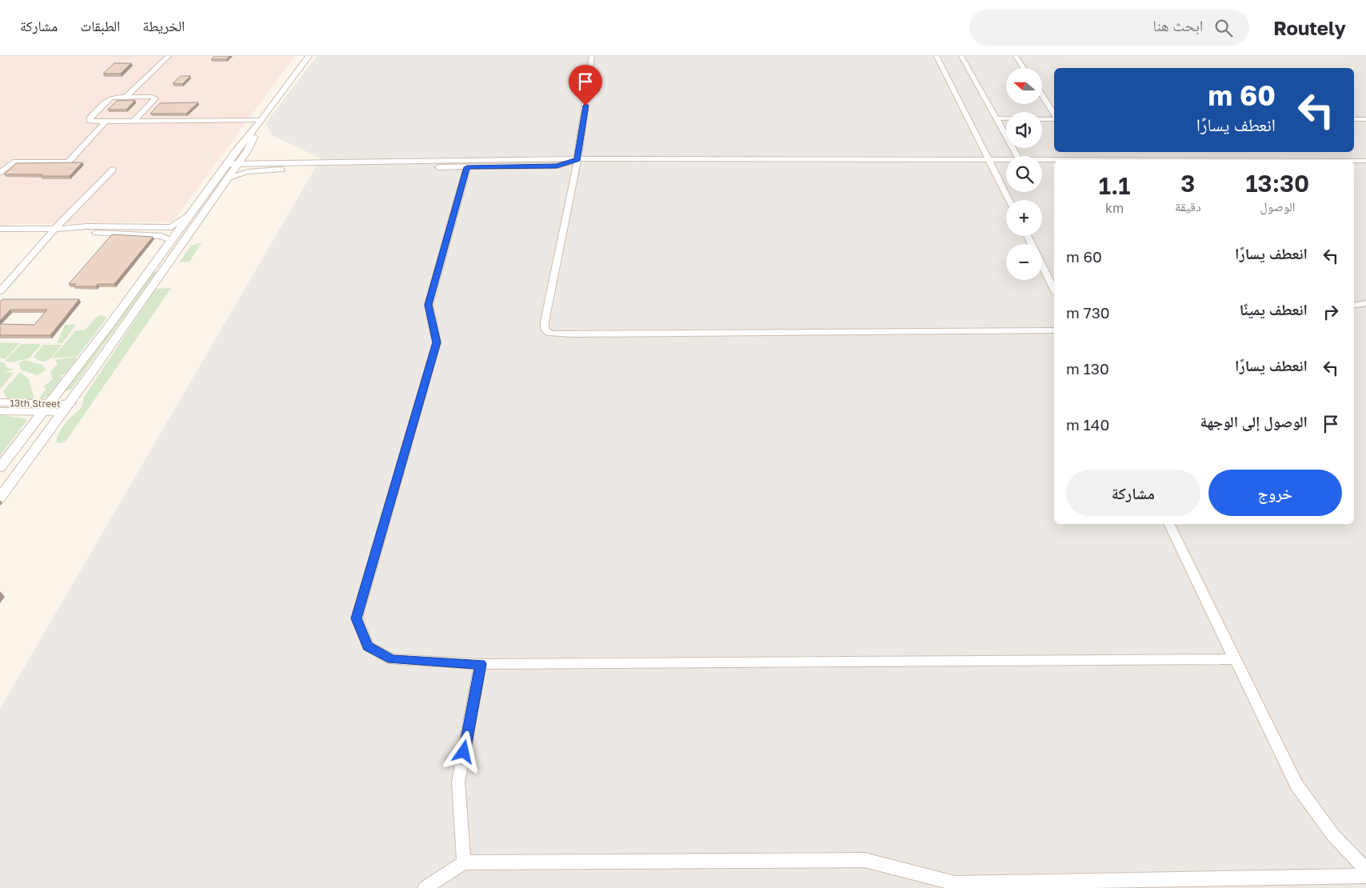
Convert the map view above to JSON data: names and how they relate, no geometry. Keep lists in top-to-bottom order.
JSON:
{
  "streets": {
    "street": ["13th Street"]
  },
  "north": "left",
  "page": {
    "header": "Routely",
    "search": "ابحث هنا",
    "nav": ["الخريطة", "الطبقات", "مشاركة"],
    "map_buttons": ["+", "−"],
    "turn": ["60 m", "انعطف يسارًا"],
    "eta": [
      "13:30",
      "الوصول",
      "3",
      "دقيقة",
      "1.1",
      "km"
    ],
    "list": [
      {
        "name": "انعطف يسارًا",
        "value": "60 m"
      },
      {
        "name": "انعطف يمينًا",
        "value": "730 m"
      },
      {
        "name": "انعطف يسارًا",
        "value": "130 m"
      },
      {
        "name": "الوصول إلى الوجهة",
        "value": "140 m"
      }
    ],
    "buttons": ["خروج", "مشاركة"]
  }
}
